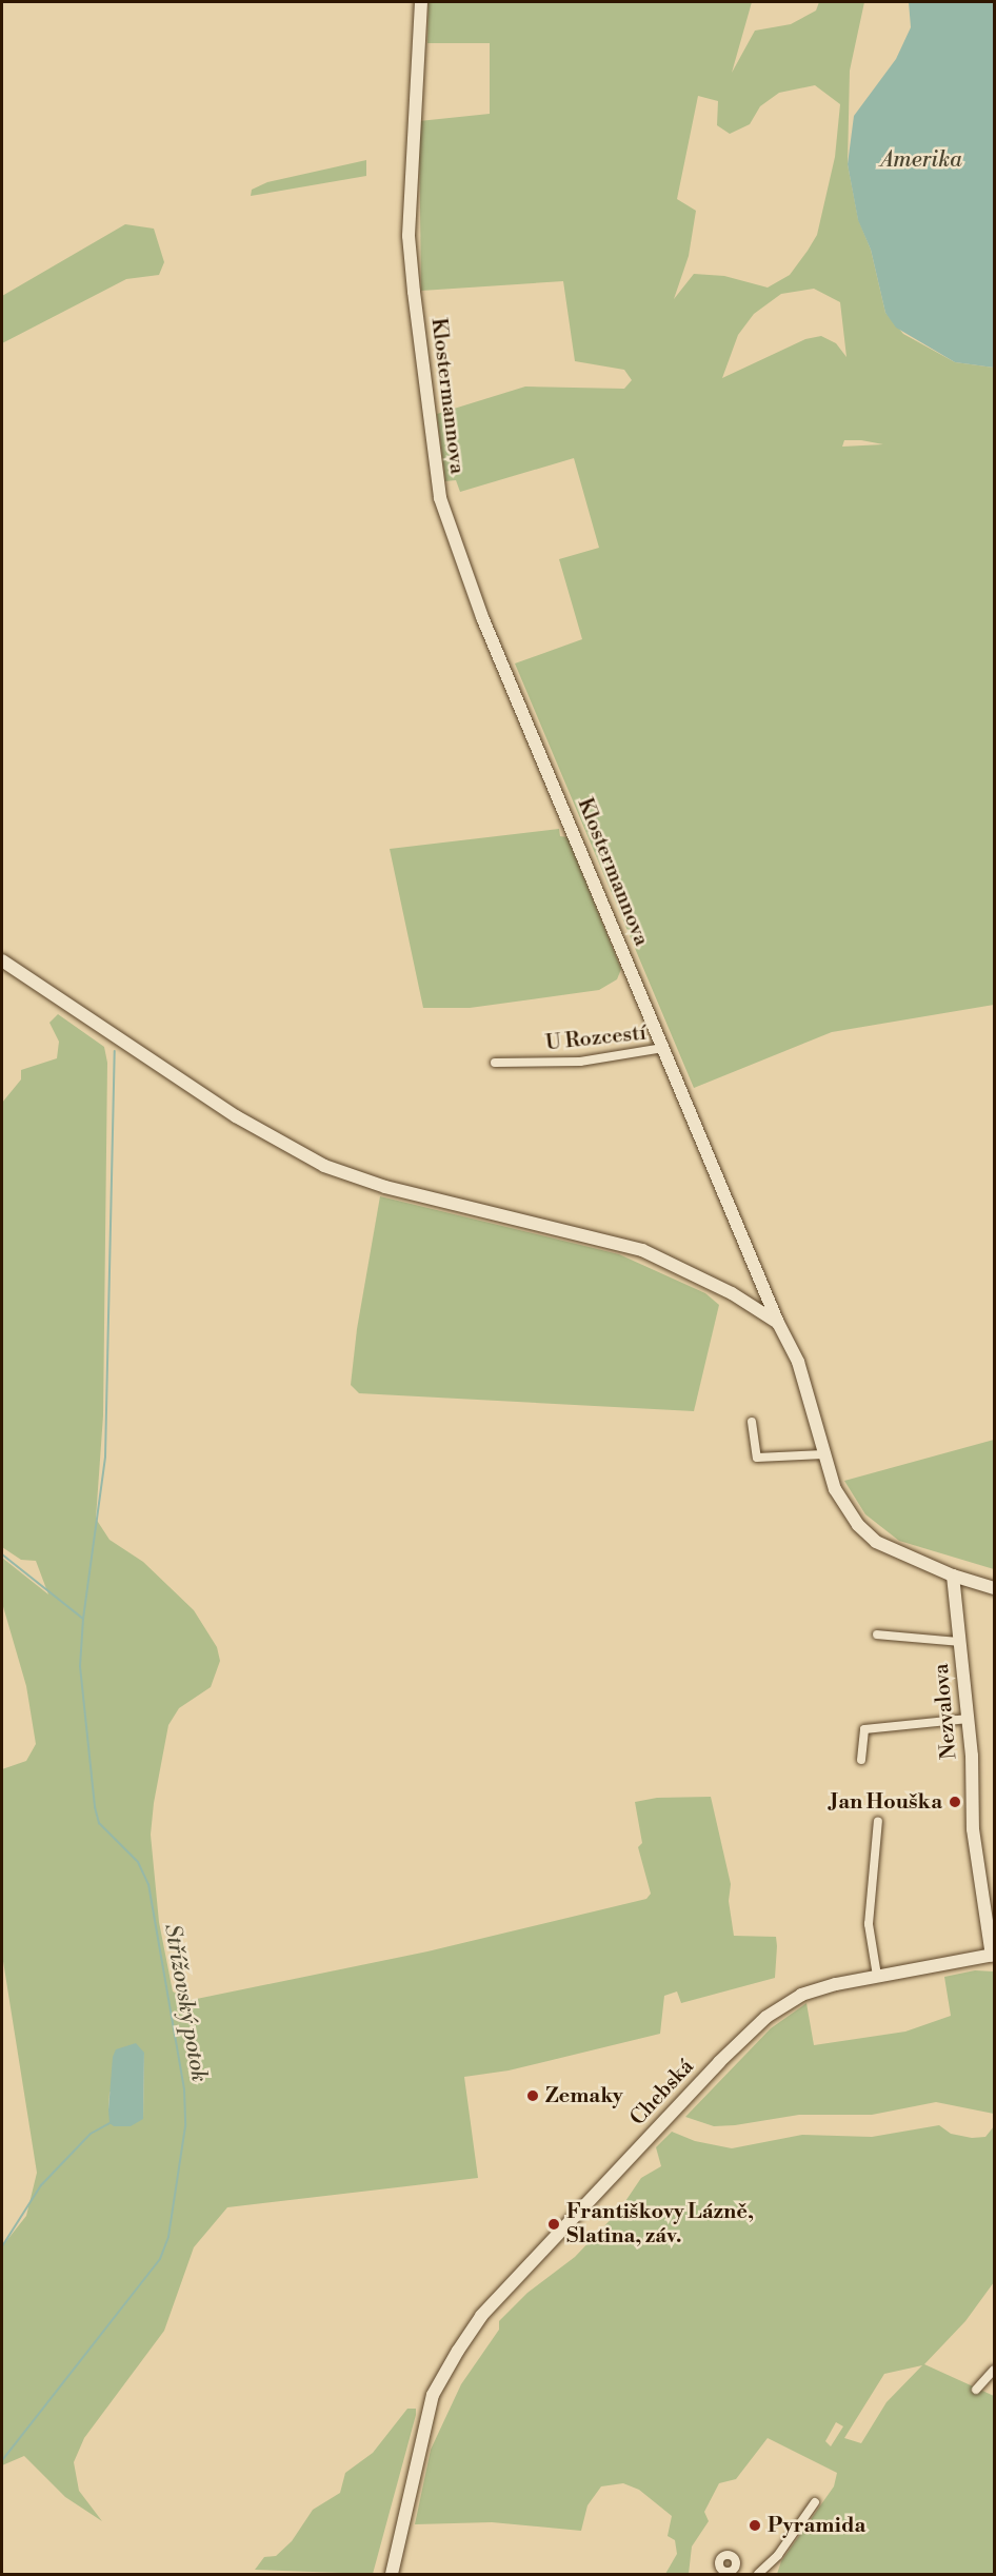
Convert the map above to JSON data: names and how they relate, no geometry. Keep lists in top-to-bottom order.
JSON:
{
  "streets": {
    "street": [
      "Klostermannova",
      "U Rozcestí",
      "Nezvalova",
      "Chebská"
    ]
  },
  "crossings": [
    ["Klostermannova", "U Rozcestí"],
    ["Klostermannova", "Nezvalova"],
    ["Nezvalova", "Chebská"]
  ],
  "water": ["Amerika", "Střížovský potok"],
  "places": [
    "Jan Houška",
    "Zemaky",
    "Františkovy Lázně, Slatina, záv.",
    "Pyramida"
  ]
}
